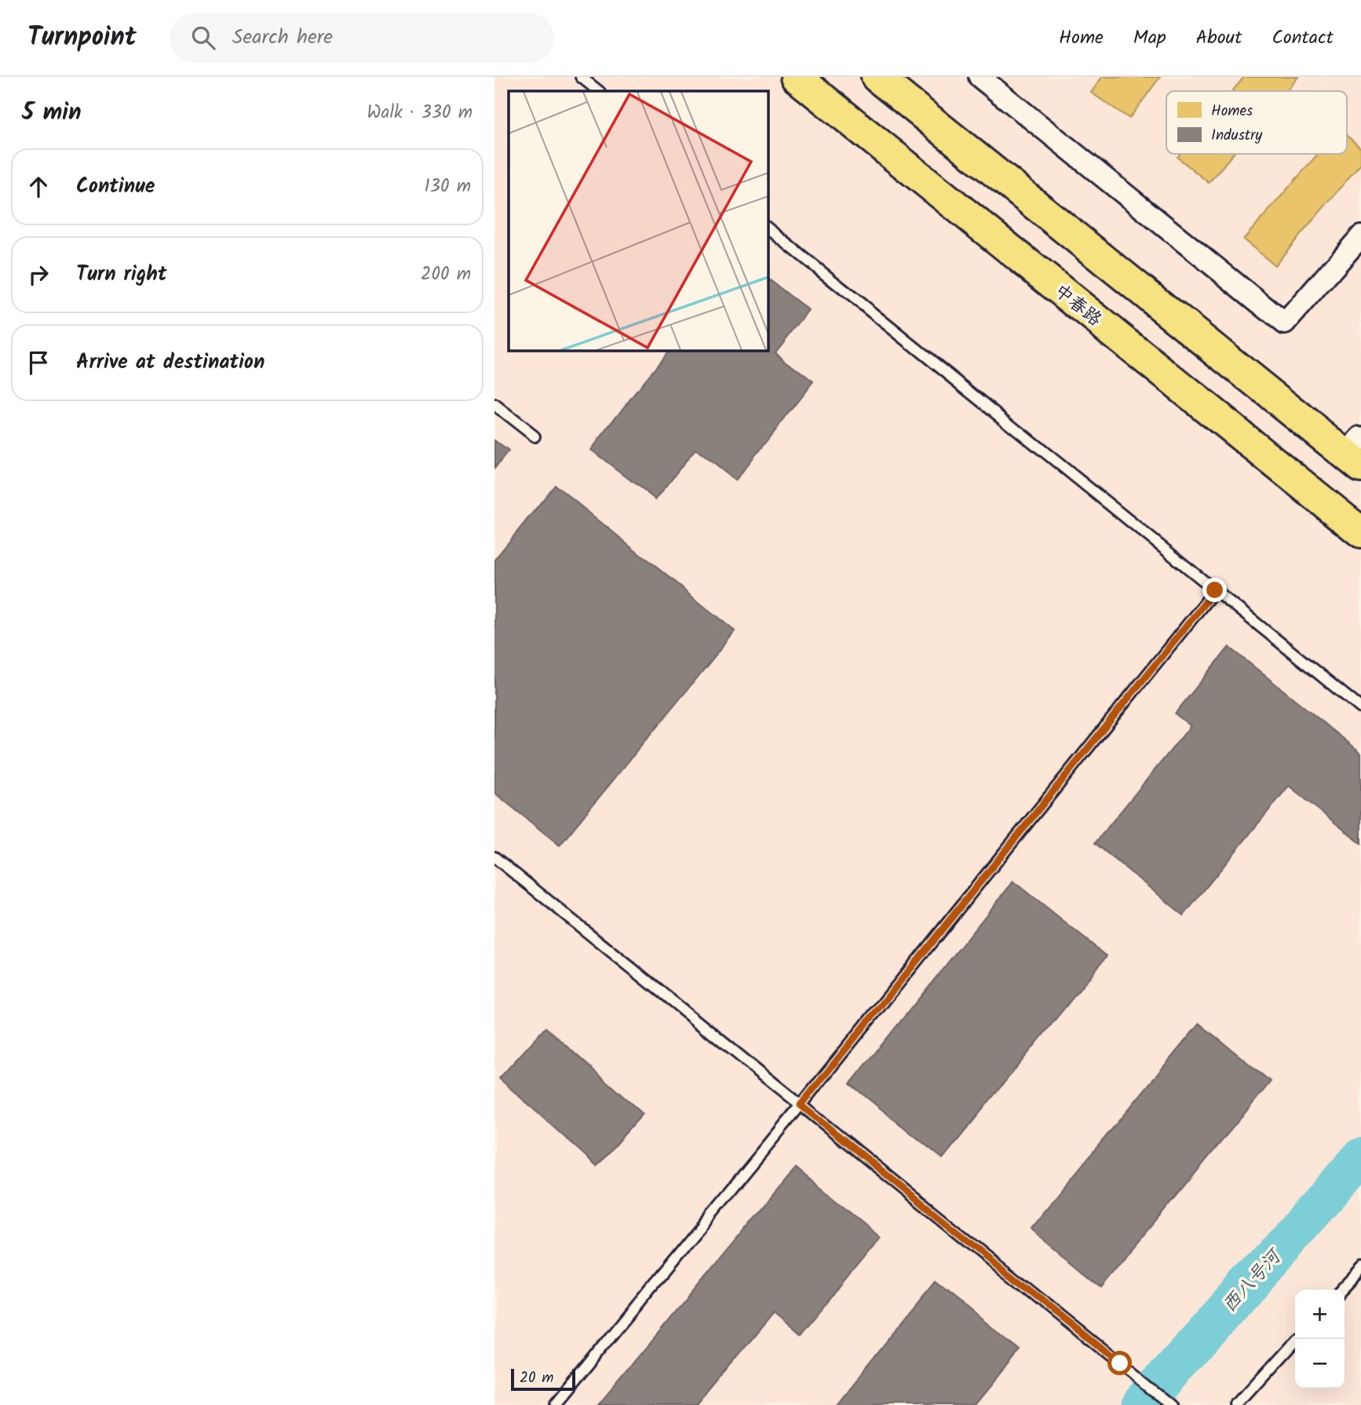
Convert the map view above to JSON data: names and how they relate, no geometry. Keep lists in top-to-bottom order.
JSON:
{
  "streets": {
    "main road": ["中春路"]
  },
  "water": ["西八号河"],
  "legend": ["Homes", "Industry"],
  "scale_bar": "20 m",
  "page": {
    "header": "Turnpoint",
    "search": "Search here",
    "nav": [
      "Home",
      "Map",
      "About",
      "Contact"
    ],
    "heading": ["5 min", "Walk · 330 m"],
    "list": [
      ["Continue", "130 m"],
      ["Turn right", "200 m"],
      "Arrive at destination"
    ],
    "map_buttons": ["+", "−"],
    "scale": "20 m"
  }
}
